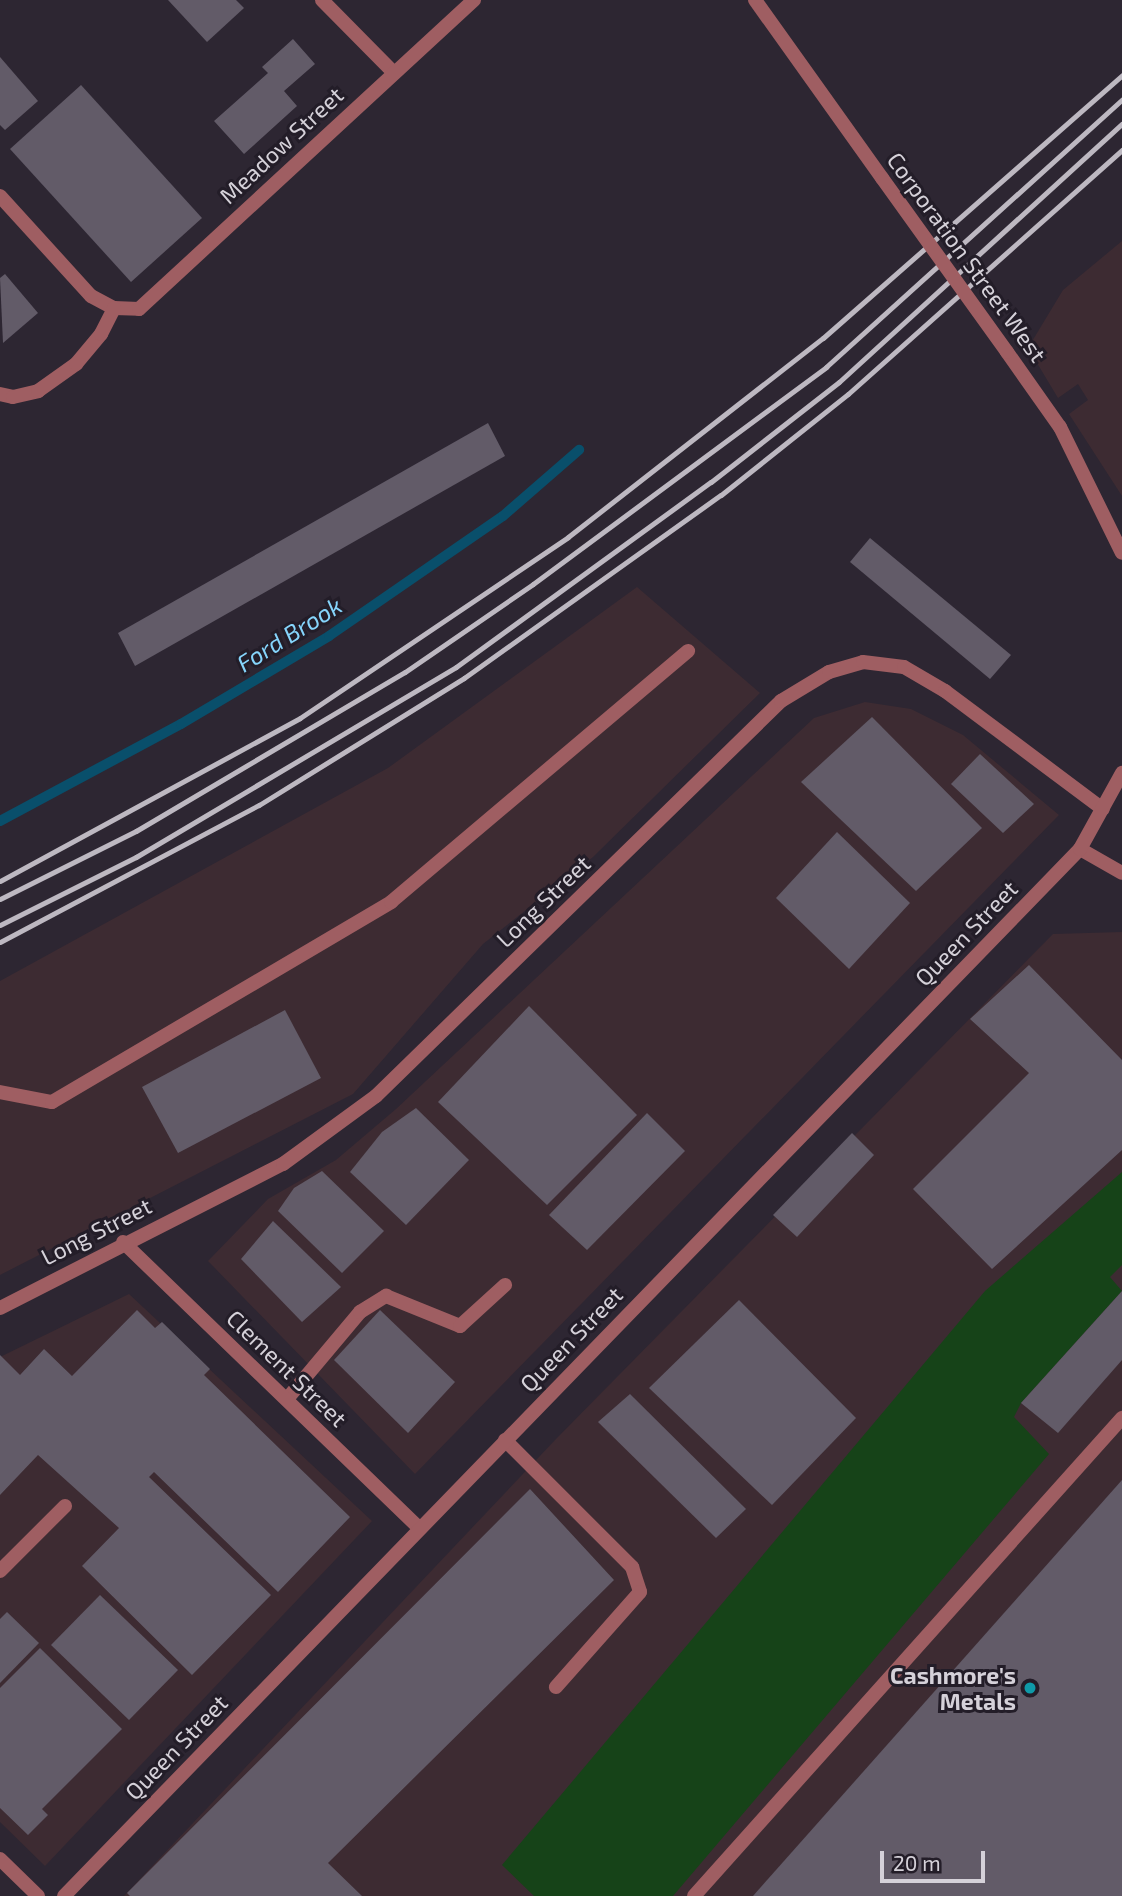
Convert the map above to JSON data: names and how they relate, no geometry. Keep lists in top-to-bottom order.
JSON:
{
  "streets": {
    "street": [
      "Meadow Street",
      "Corporation Street West",
      "Long Street",
      "Queen Street",
      "Clement Street"
    ]
  },
  "crossings": [
    ["Long Street", "Queen Street"],
    ["Long Street", "Clement Street"],
    ["Queen Street", "Clement Street"]
  ],
  "water": ["Ford Brook"],
  "places": ["Cashmore's Metals"],
  "scale_bar": "20 m"
}
